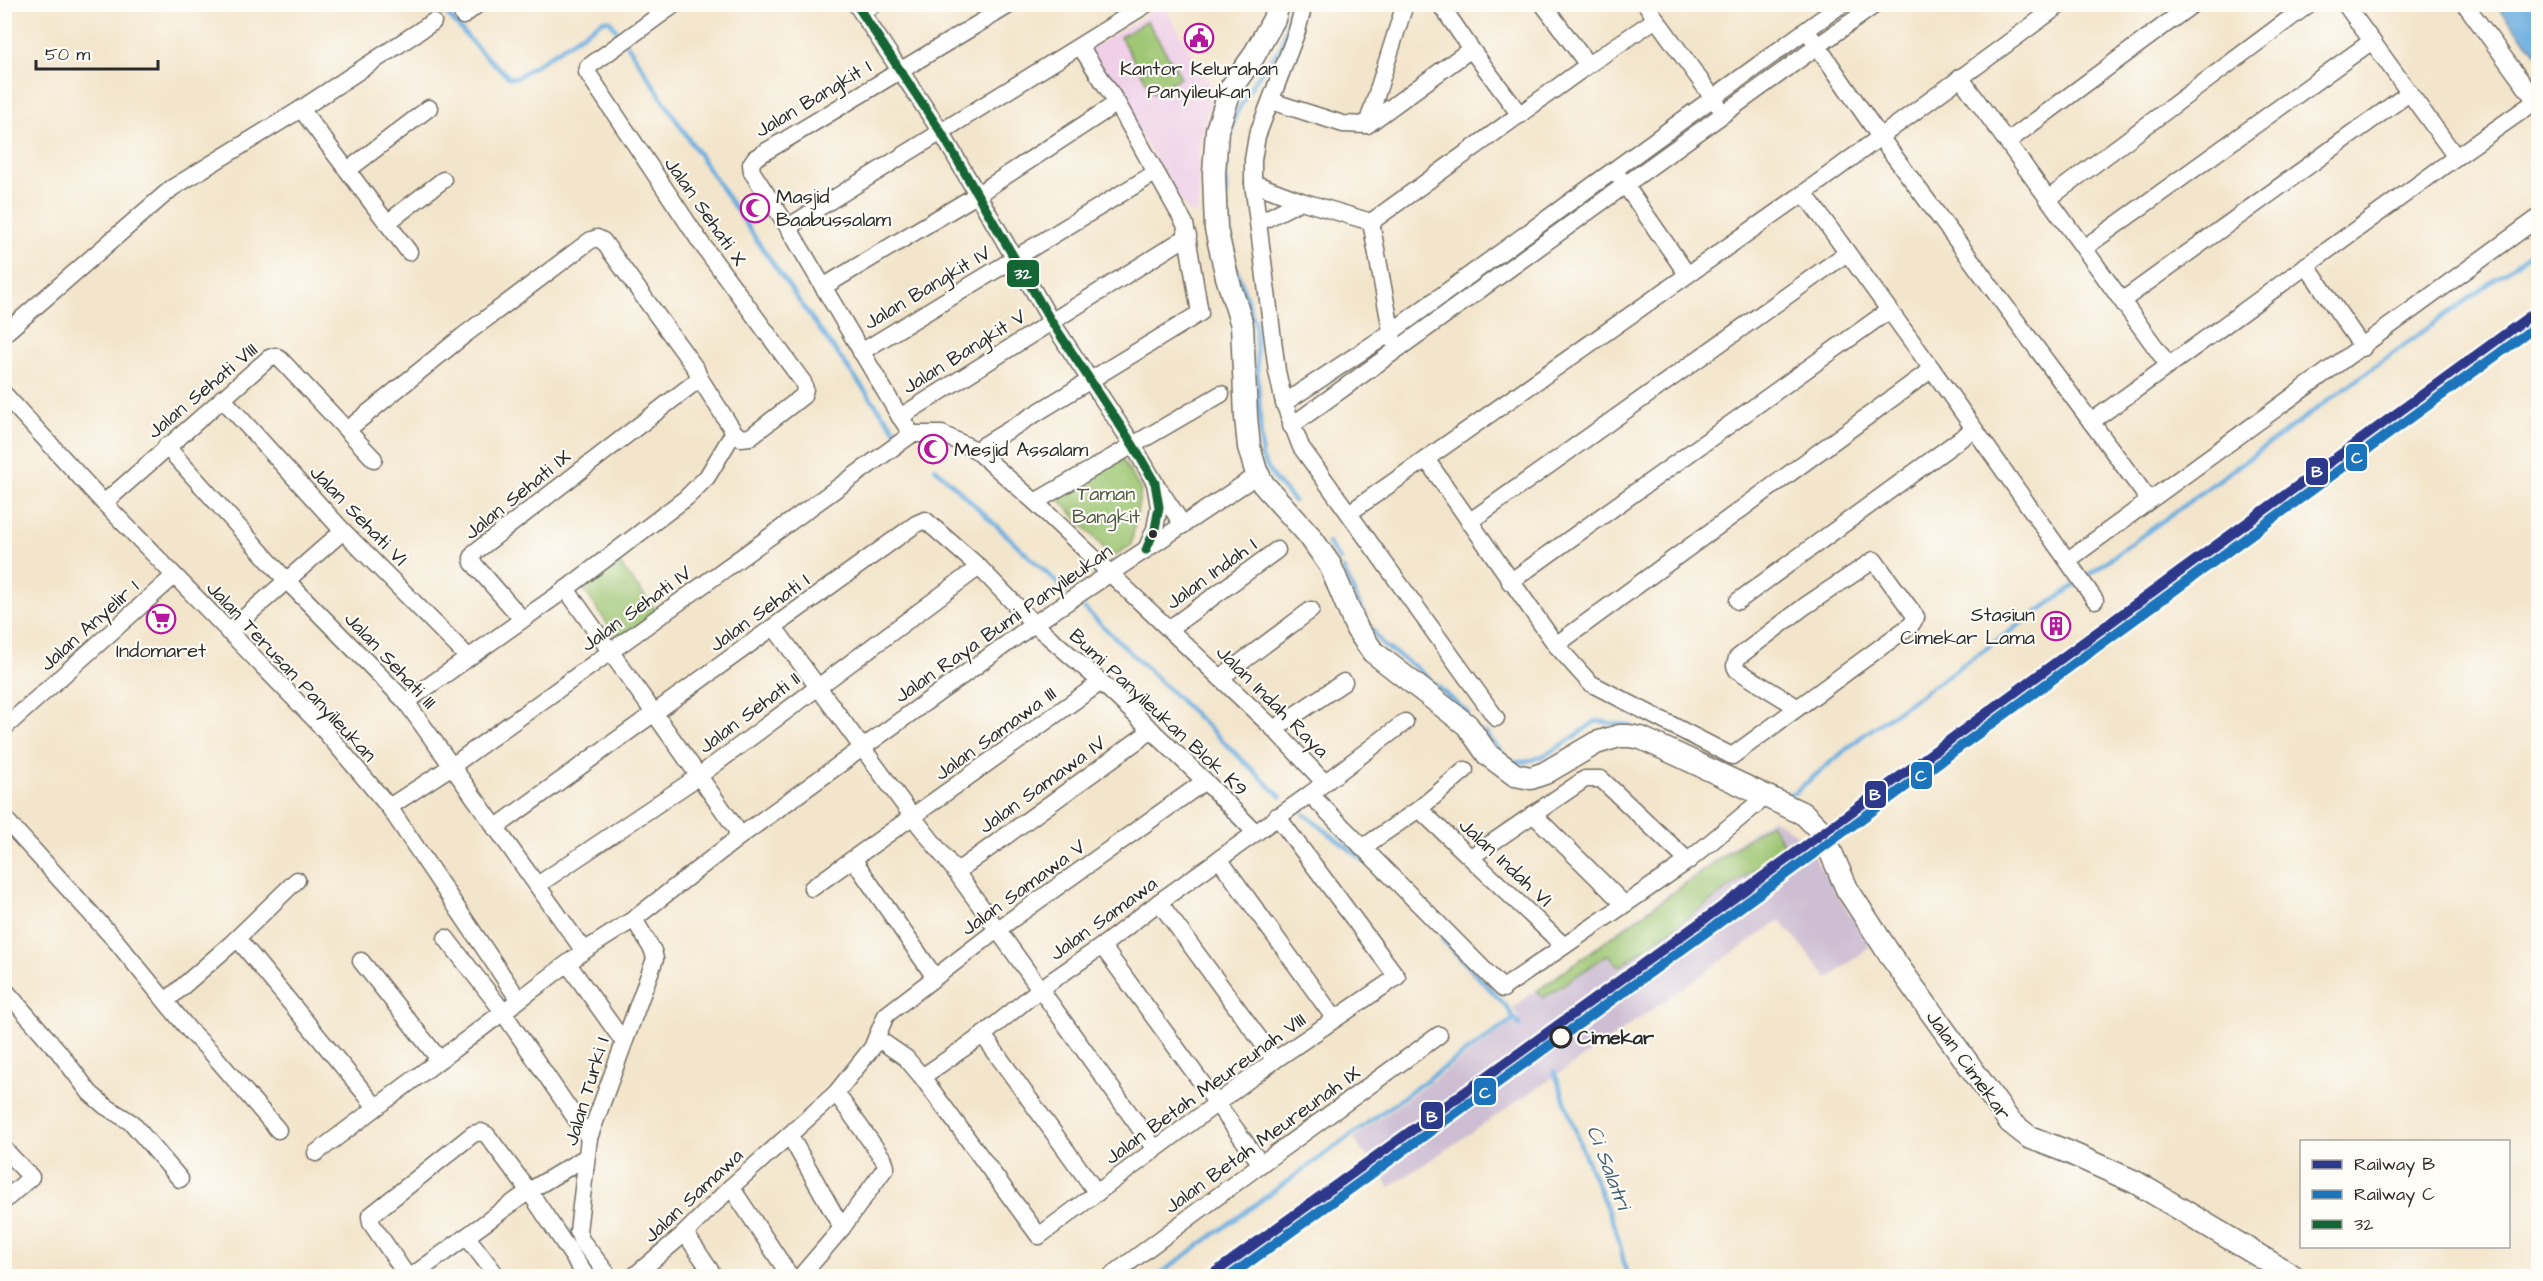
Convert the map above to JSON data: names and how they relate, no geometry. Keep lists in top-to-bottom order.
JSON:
{
  "streets": {
    "street": [
      "Jalan Bangkit I",
      "Jalan Sehati X",
      "Jalan Bangkit IV",
      "Jalan Bangkit V",
      "Jalan Sehati VIII",
      "Jalan Sehati IX",
      "Jalan Sehati VI",
      "Jalan Indah I",
      "Jalan Sehati IV",
      "Jalan Sehati I",
      "Jalan Raya Bumi Panyileukan",
      "Jalan Anyelir 1",
      "Jalan Sehati III",
      "Jalan Terusan Panyileukan",
      "Jalan Indah Raya",
      "Jalan Sehati II",
      "Bumi Panyileukan Blok K9",
      "Jalan Samawa III",
      "Jalan Samawa IV",
      "Jalan Indah VI",
      "Jalan Samawa V",
      "Jalan Samawa",
      "Jalan Cimekar",
      "Jalan Betah Meureunah VIII",
      "Jalan Turki I",
      "Jalan Betah Meureunah IX"
    ]
  },
  "crossings": [
    ["Jalan Sehati VIII", "Jalan Sehati VI"],
    ["Jalan Sehati VIII", "Jalan Sehati III"],
    ["Jalan Sehati VIII", "Jalan Terusan Panyileukan"],
    ["Jalan Indah I", "Jalan Indah Raya"],
    ["Jalan Sehati IV", "Jalan Sehati III"],
    ["Jalan Sehati IV", "Jalan Terusan Panyileukan"],
    ["Jalan Sehati IV", "Jalan Indah Raya"],
    ["Jalan Sehati I", "Jalan Raya Bumi Panyileukan"],
    ["Jalan Sehati I", "Jalan Sehati III"],
    ["Jalan Sehati I", "Jalan Sehati II"],
    ["Jalan Sehati I", "Bumi Panyileukan Blok K9"],
    ["Jalan Raya Bumi Panyileukan", "Jalan Sehati III"],
    ["Jalan Raya Bumi Panyileukan", "Jalan Terusan Panyileukan"],
    ["Jalan Raya Bumi Panyileukan", "Jalan Indah Raya"],
    ["Jalan Raya Bumi Panyileukan", "Bumi Panyileukan Blok K9"],
    ["Jalan Raya Bumi Panyileukan", "Jalan Turki I"],
    ["Jalan Anyelir 1", "Jalan Terusan Panyileukan"],
    ["Jalan Sehati III", "Jalan Sehati II"],
    ["Jalan Indah Raya", "Jalan Samawa"],
    ["Bumi Panyileukan Blok K9", "Jalan Samawa III"],
    ["Bumi Panyileukan Blok K9", "Jalan Samawa IV"],
    ["Bumi Panyileukan Blok K9", "Jalan Samawa V"],
    ["Bumi Panyileukan Blok K9", "Jalan Samawa"],
    ["Jalan Samawa V", "Jalan Samawa"],
    ["Jalan Samawa", "Jalan Betah Meureunah VIII"]
  ],
  "water": ["Ci Salatri"],
  "parks": ["Taman Bangkit"],
  "places": {
    "public building": ["Kantor Kelurahan Panyileukan"],
    "mosque": ["Masjid Baabussalam", "Mesjid Assalam"],
    "supermarket": ["Indomaret"],
    "building": ["Stasiun Cimekar Lama"],
    "other": ["Cimekar"]
  },
  "lines": ["transit line 32", "rail line B", "rail line C"],
  "legend": ["Railway B", "Railway C", "32"],
  "scale_bar": "50 m"
}
